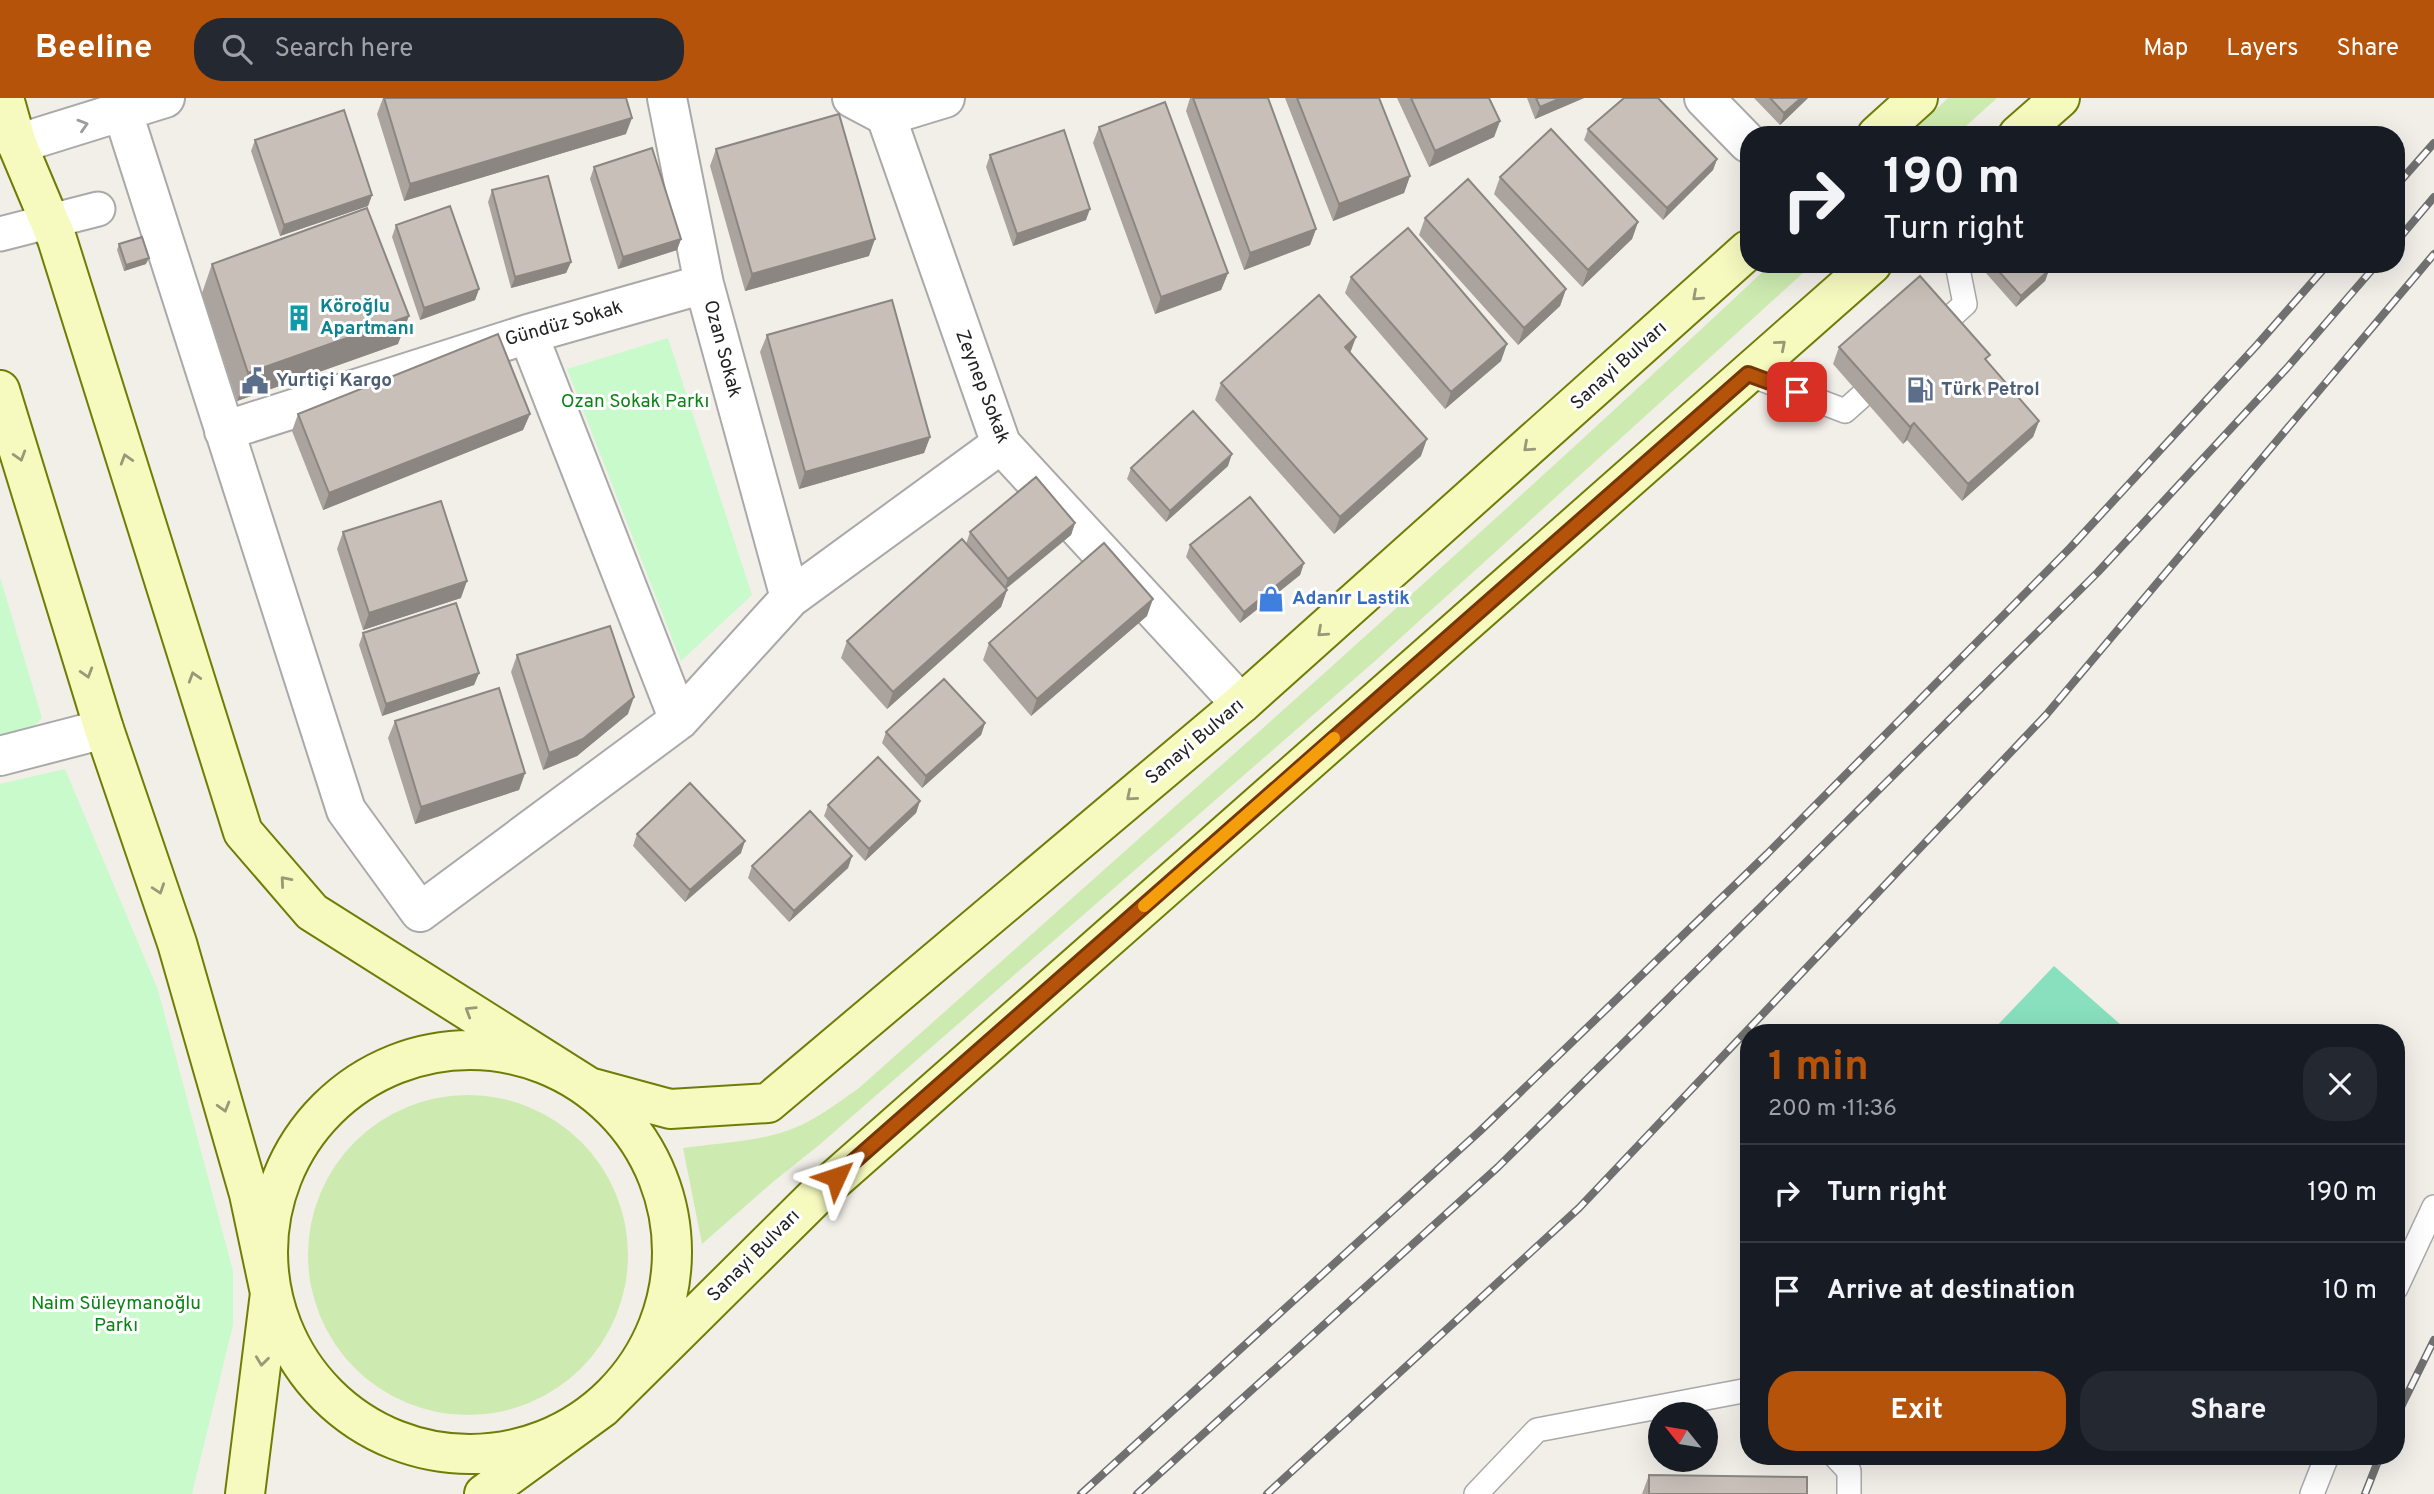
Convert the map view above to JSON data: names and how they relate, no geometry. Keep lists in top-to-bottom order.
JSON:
{
  "streets": {
    "main road": ["Sanayi Bulvarı"],
    "street": ["Gündüz Sokak", "Ozan Sokak", "Zeynep Sokak"]
  },
  "crossings": [
    ["Gündüz Sokak", "Ozan Sokak"],
    ["Sanayi Bulvarı", "Zeynep Sokak"]
  ],
  "parks": ["Ozan Sokak Parkı", "Naim Süleymanoğlu Parkı"],
  "places": {
    "building": ["Köroğlu Apartmanı"],
    "public building": ["Yurtiçi Kargo"],
    "fuel station": ["Türk Petrol"],
    "shop": ["Adanır Lastik"]
  },
  "north": "top left",
  "page": {
    "header": "Beeline",
    "search": "Search here",
    "nav": ["Map", "Layers", "Share"],
    "turn": ["190 m", "Turn right"],
    "heading": ["1 min", "200 m · 11:36"],
    "list": [
      {
        "name": "Turn right",
        "value": "190 m"
      },
      {
        "name": "Arrive at destination",
        "value": "10 m"
      }
    ],
    "buttons": ["Exit", "Share"]
  }
}
